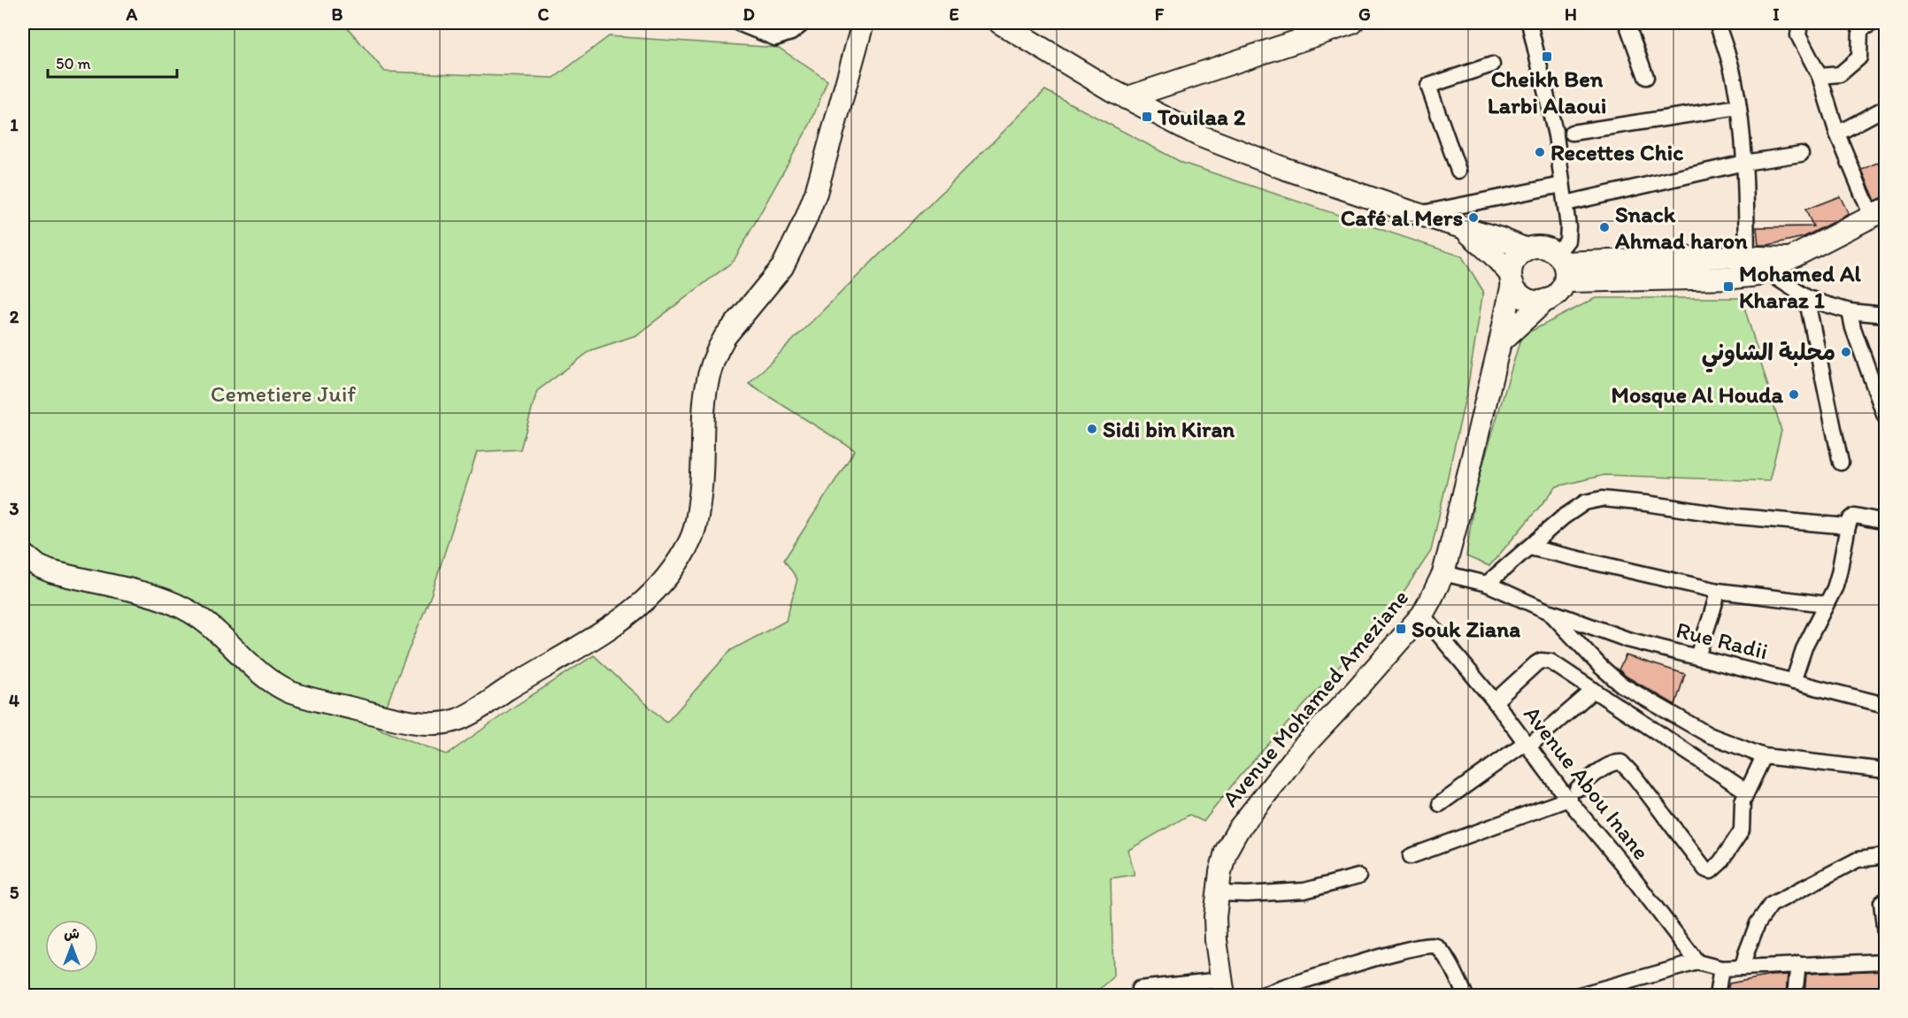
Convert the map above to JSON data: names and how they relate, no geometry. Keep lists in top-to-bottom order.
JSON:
{
  "streets": {
    "street": ["Rue Radii", "Avenue Mohamed Ameziane", "Avenue Abou Inane"]
  },
  "crossings": [
    ["Rue Radii", "Avenue Mohamed Ameziane"],
    ["Avenue Mohamed Ameziane", "Avenue Abou Inane"]
  ],
  "parks": ["Cemetiere Juif"],
  "places": {
    "transit": [
      "Cheikh Ben Larbi Alaoui",
      "Touilaa 2",
      "Mohamed Al Kharaz 1",
      "Souk Ziana"
    ],
    "other": [
      "Recettes Chic",
      "Café al Mers",
      "Snack Ahmad haron",
      "محلبة الشاوني",
      "Mosque Al Houda",
      "Sidi bin Kiran"
    ]
  },
  "scale_bar": "50 m",
  "north": "top",
  "grid": {
    "columns": [
      "A",
      "B",
      "C",
      "D",
      "E",
      "F",
      "G",
      "H",
      "I"
    ],
    "rows": [
      "1",
      "2",
      "3",
      "4",
      "5"
    ]
  }
}
